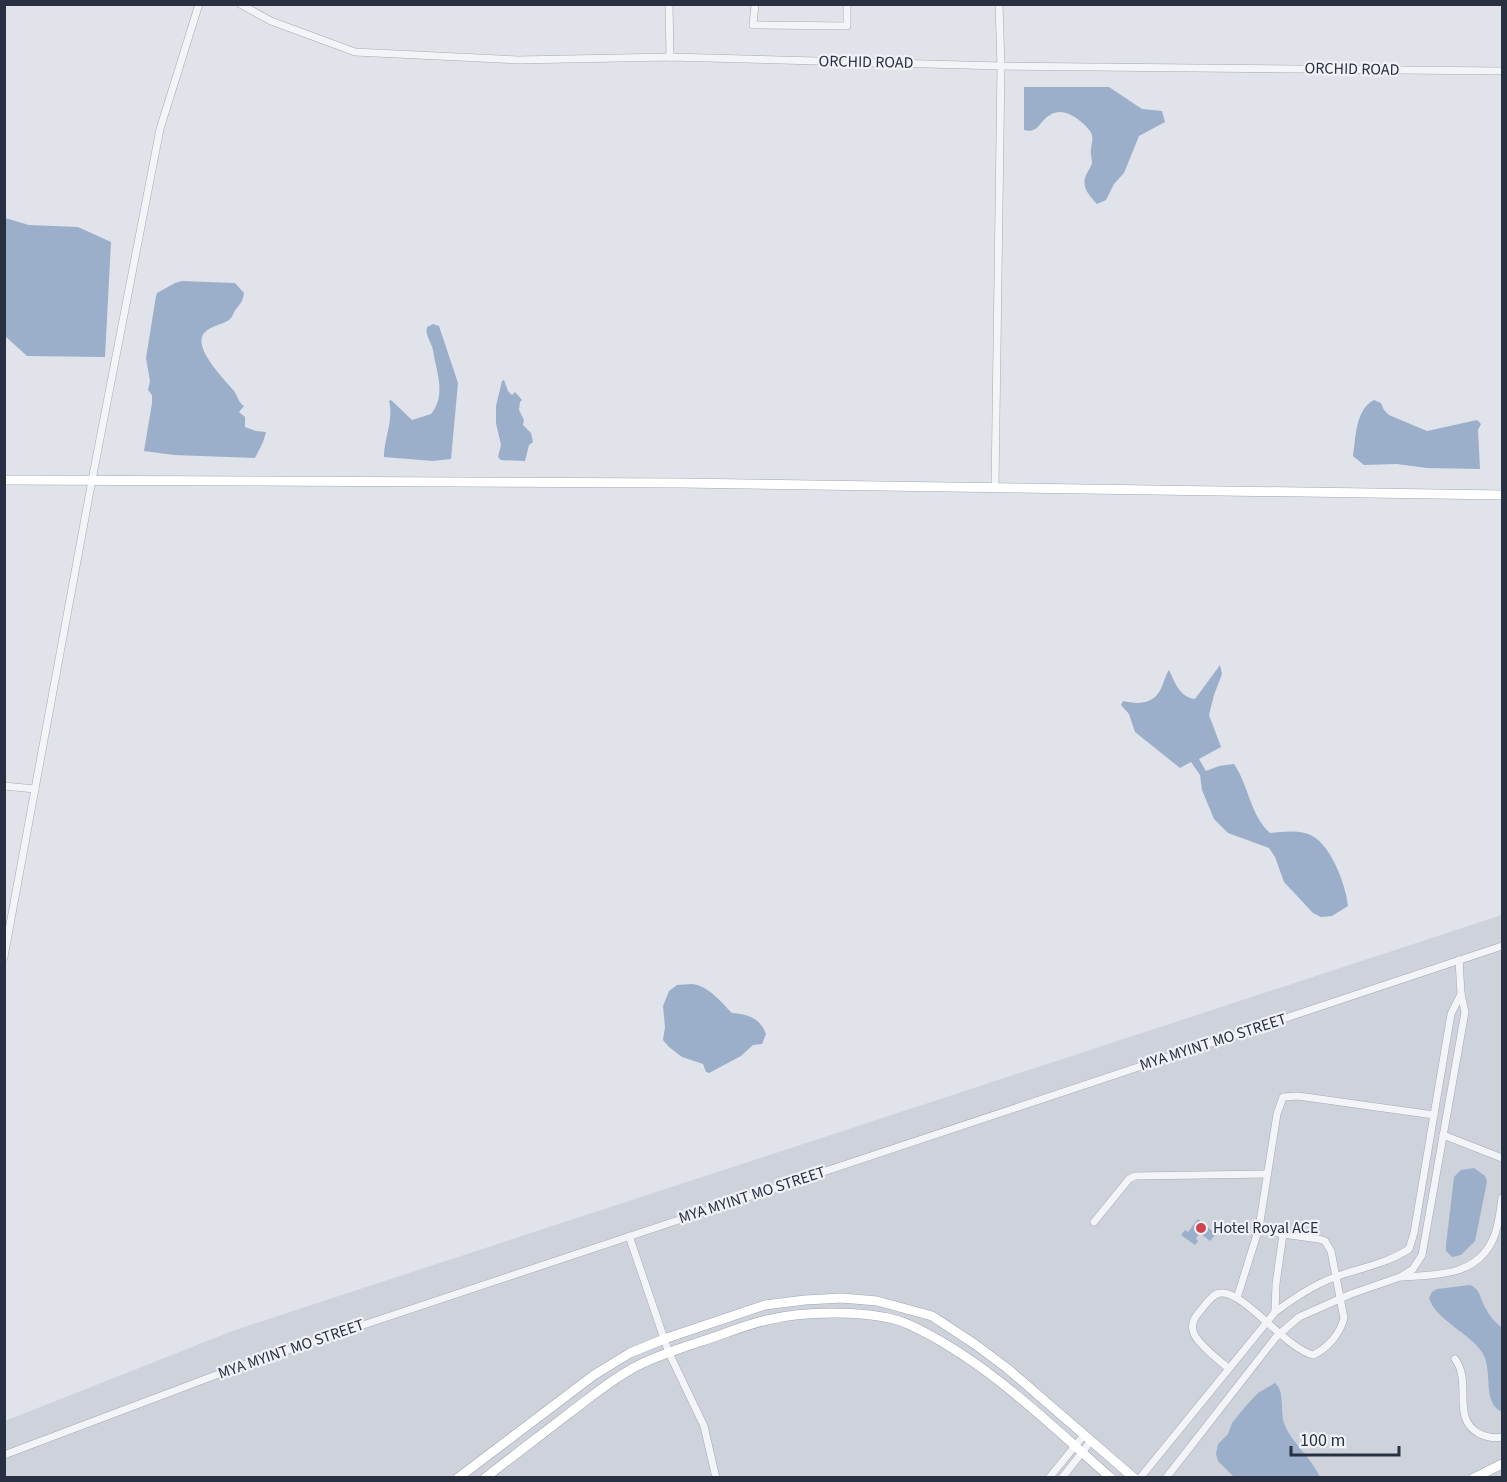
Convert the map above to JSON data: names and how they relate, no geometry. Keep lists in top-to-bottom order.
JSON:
{
  "streets": {
    "street": ["ORCHID ROAD", "MYA MYINT MO STREET"]
  },
  "places": ["Hotel Royal ACE"],
  "scale_bar": "100 m"
}
